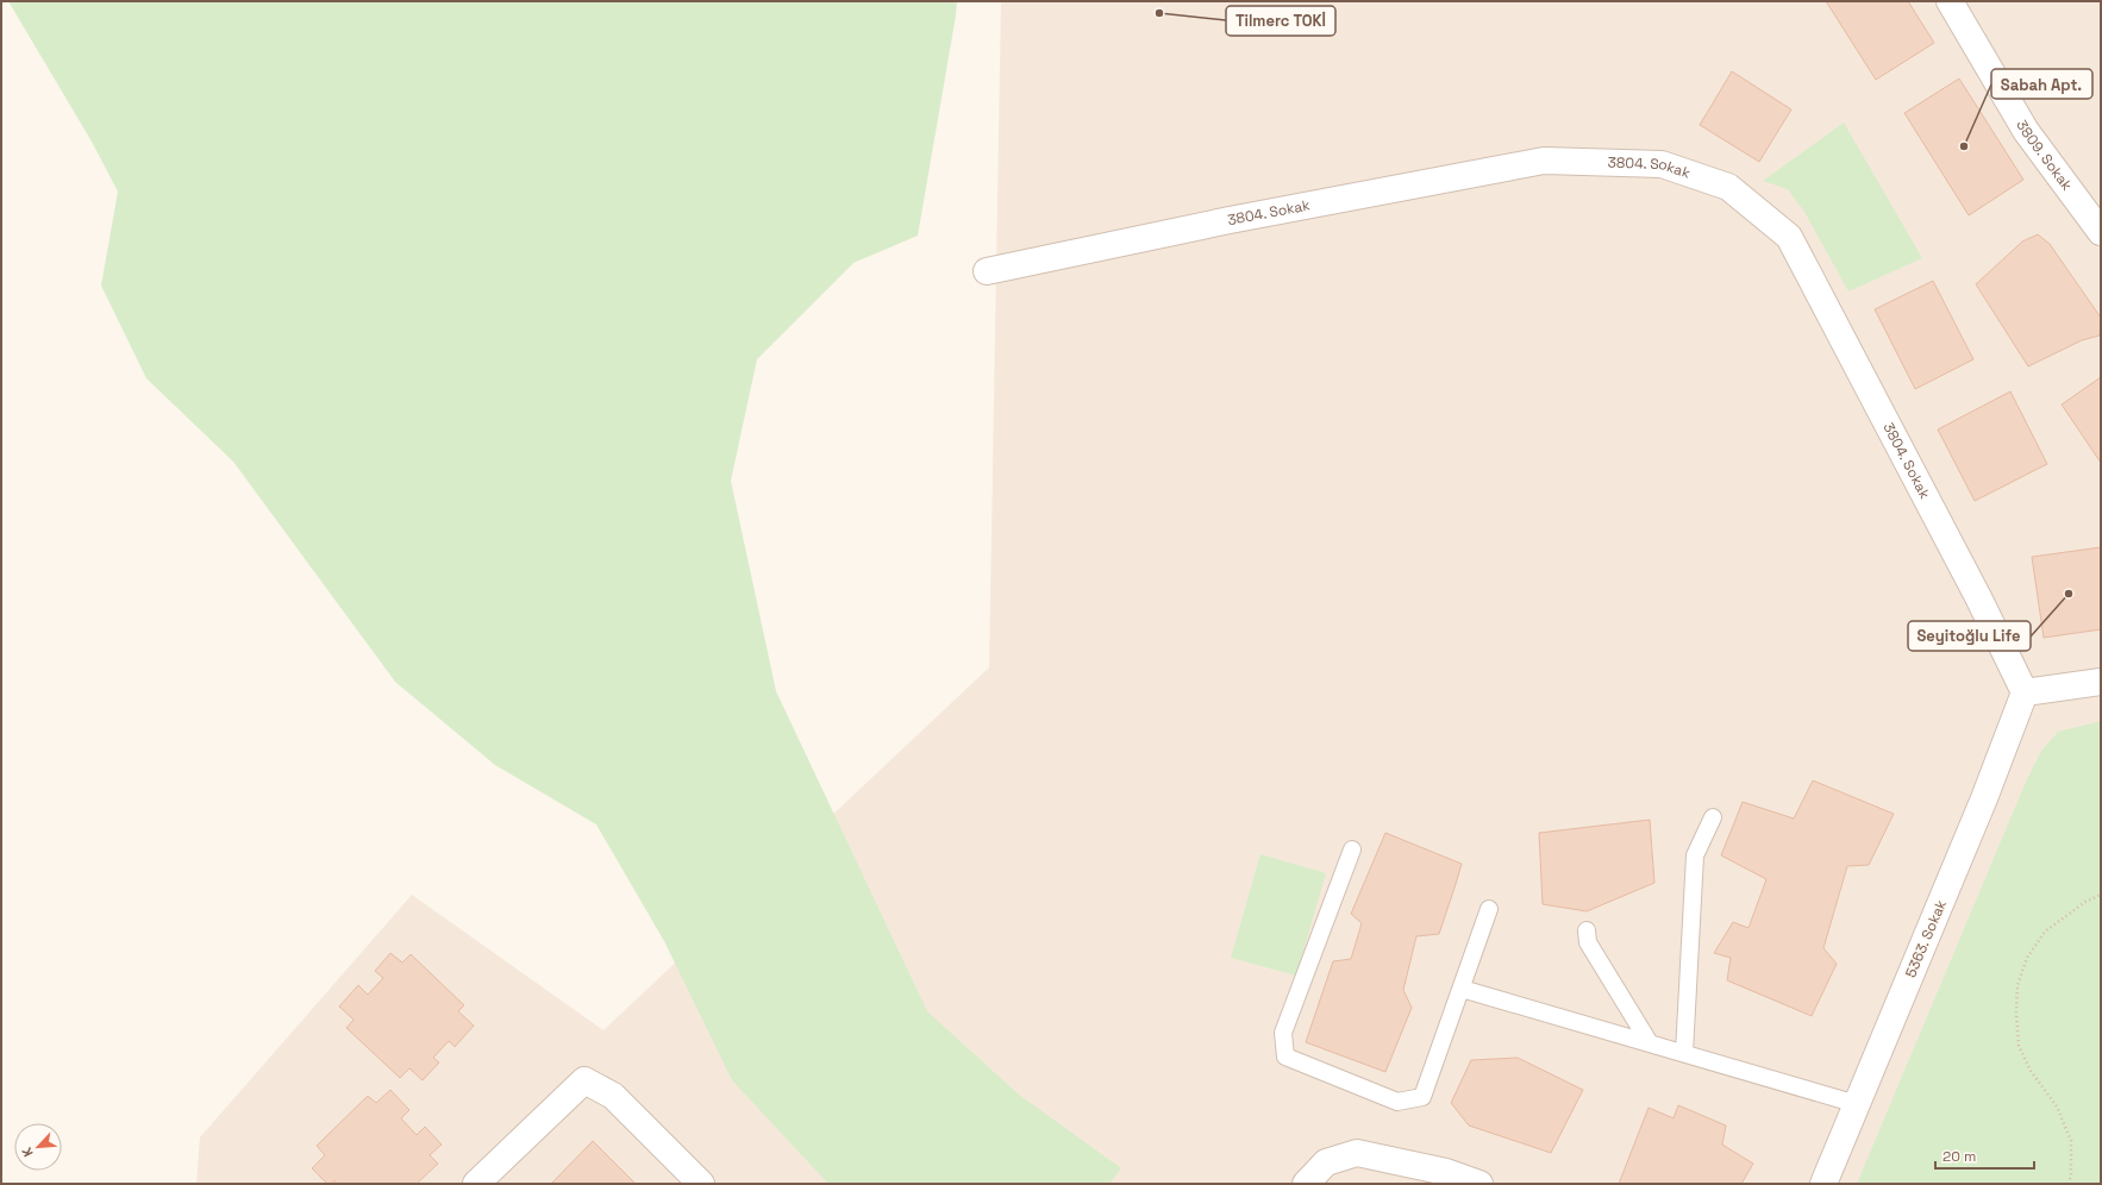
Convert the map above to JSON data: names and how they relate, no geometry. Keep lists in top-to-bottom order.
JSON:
{
  "streets": {
    "street": ["3809. Sokak", "3804. Sokak", "5363. Sokak"]
  },
  "crossings": [
    ["3804. Sokak", "5363. Sokak"]
  ],
  "places": ["Tilmerc TOKİ", "Sabah Apt.", "Seyitoğlu Life"],
  "scale_bar": "20 m",
  "north": "bottom left"
}
